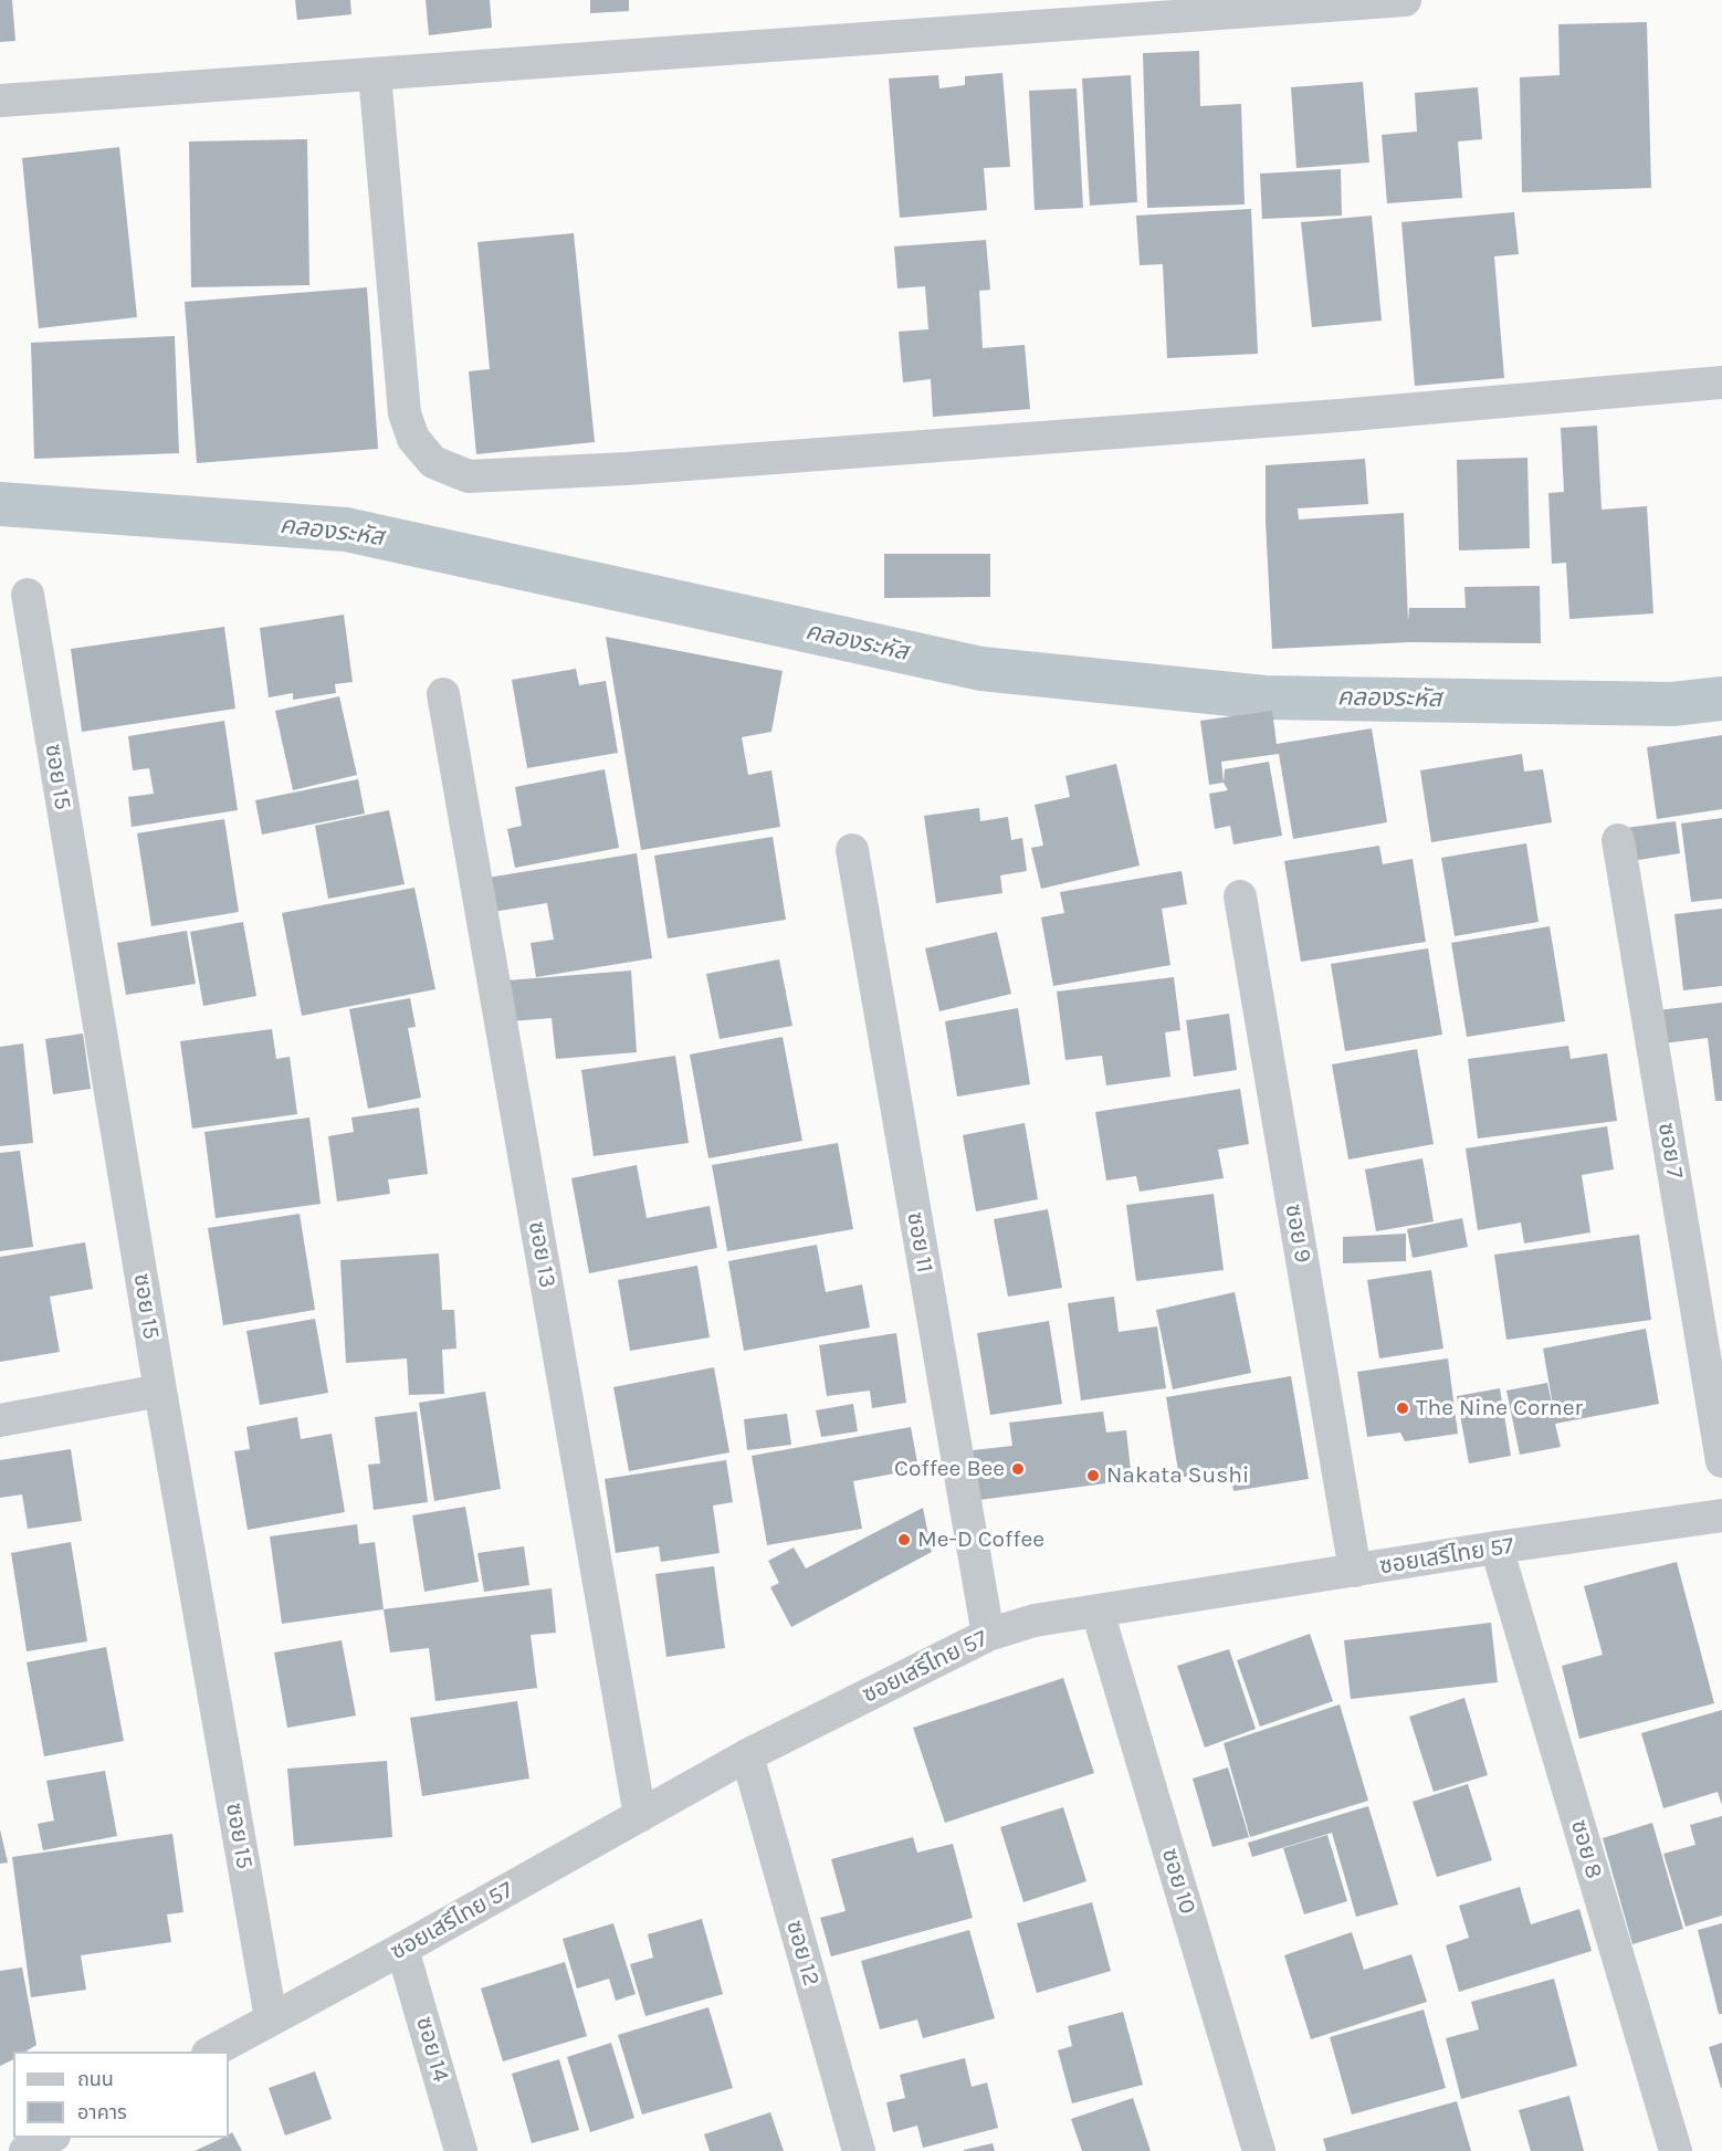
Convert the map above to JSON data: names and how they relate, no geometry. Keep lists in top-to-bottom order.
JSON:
{
  "streets": {
    "street": [
      "ซอย 15",
      "ซอย 7",
      "ซอย 9",
      "ซอย 11",
      "ซอย 13",
      "ซอยเสรีไทย 57",
      "ซอย 8",
      "ซอย 10",
      "ซอย 12",
      "ซอย 14"
    ]
  },
  "crossings": [
    ["ซอย 15", "ซอยเสรีไทย 57"],
    ["ซอย 9", "ซอยเสรีไทย 57"],
    ["ซอย 11", "ซอยเสรีไทย 57"],
    ["ซอย 13", "ซอยเสรีไทย 57"],
    ["ซอยเสรีไทย 57", "ซอย 8"],
    ["ซอยเสรีไทย 57", "ซอย 10"],
    ["ซอยเสรีไทย 57", "ซอย 12"],
    ["ซอยเสรีไทย 57", "ซอย 14"]
  ],
  "water": ["คลองระหัส"],
  "places": [
    "The Nine Corner",
    "Coffee Bee",
    "Nakata Sushi",
    "Me-D Coffee"
  ],
  "legend": ["ถนน", "อาคาร"]
}
